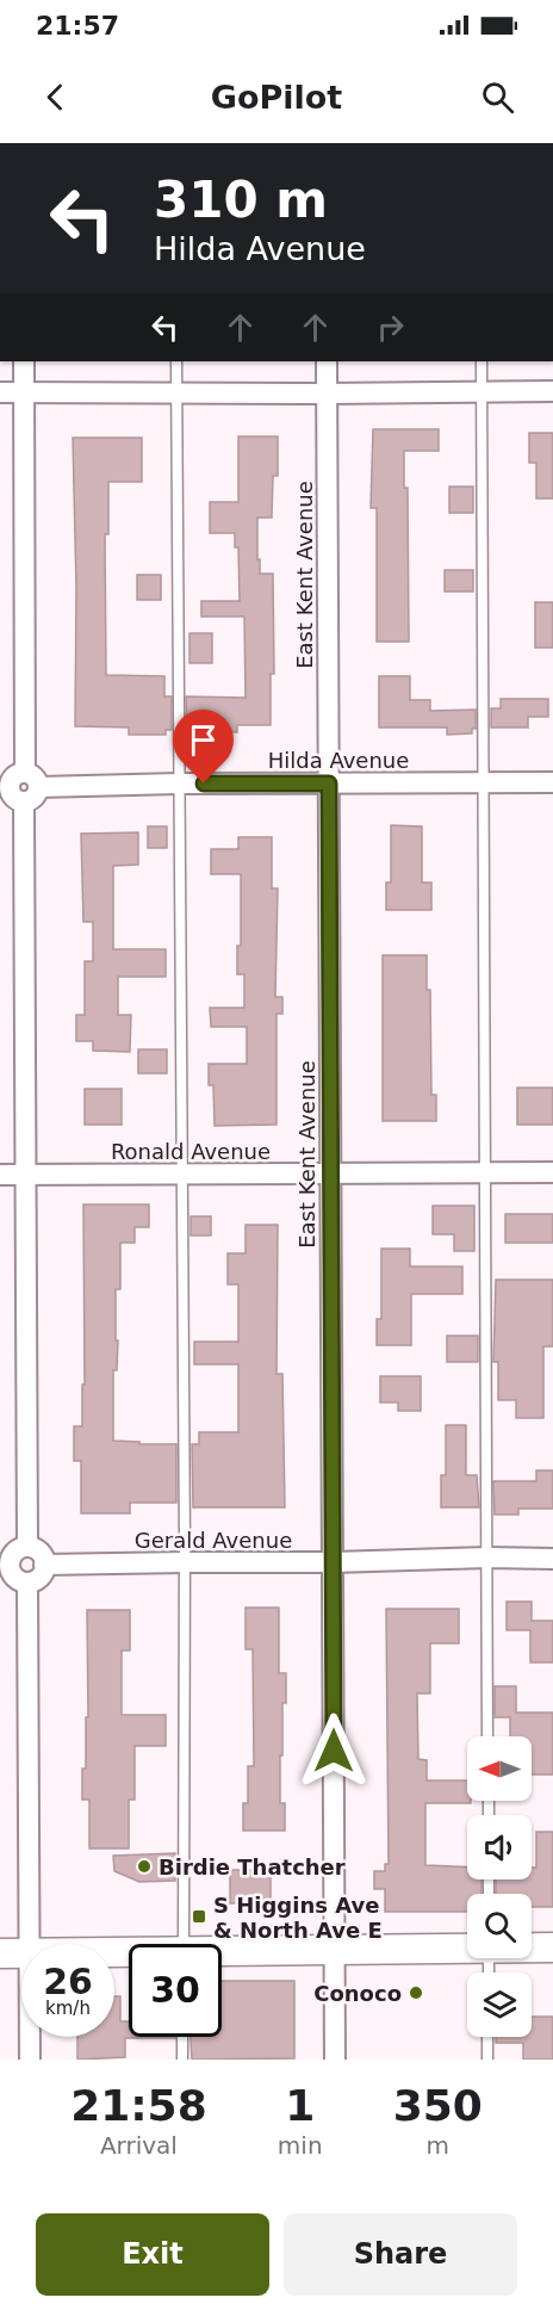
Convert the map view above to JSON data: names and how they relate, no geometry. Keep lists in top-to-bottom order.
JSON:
{
  "streets": {
    "street": [
      "East Kent Avenue",
      "Hilda Avenue",
      "Ronald Avenue",
      "Gerald Avenue"
    ]
  },
  "crossings": [
    ["East Kent Avenue", "Hilda Avenue"],
    ["East Kent Avenue", "Ronald Avenue"],
    ["East Kent Avenue", "Gerald Avenue"]
  ],
  "places": {
    "other": ["Birdie Thatcher", "Conoco"],
    "transit": ["S Higgins Ave & North Ave E"]
  },
  "north": "left",
  "page": {
    "status": "21:57",
    "header": "GoPilot",
    "turn": ["310 m", "Hilda Avenue"],
    "speed": "26 km/h",
    "limit": "30",
    "eta": [
      "21:58",
      "Arrival",
      "1",
      "min",
      "350",
      "m"
    ],
    "buttons": ["Exit", "Share"]
  }
}
